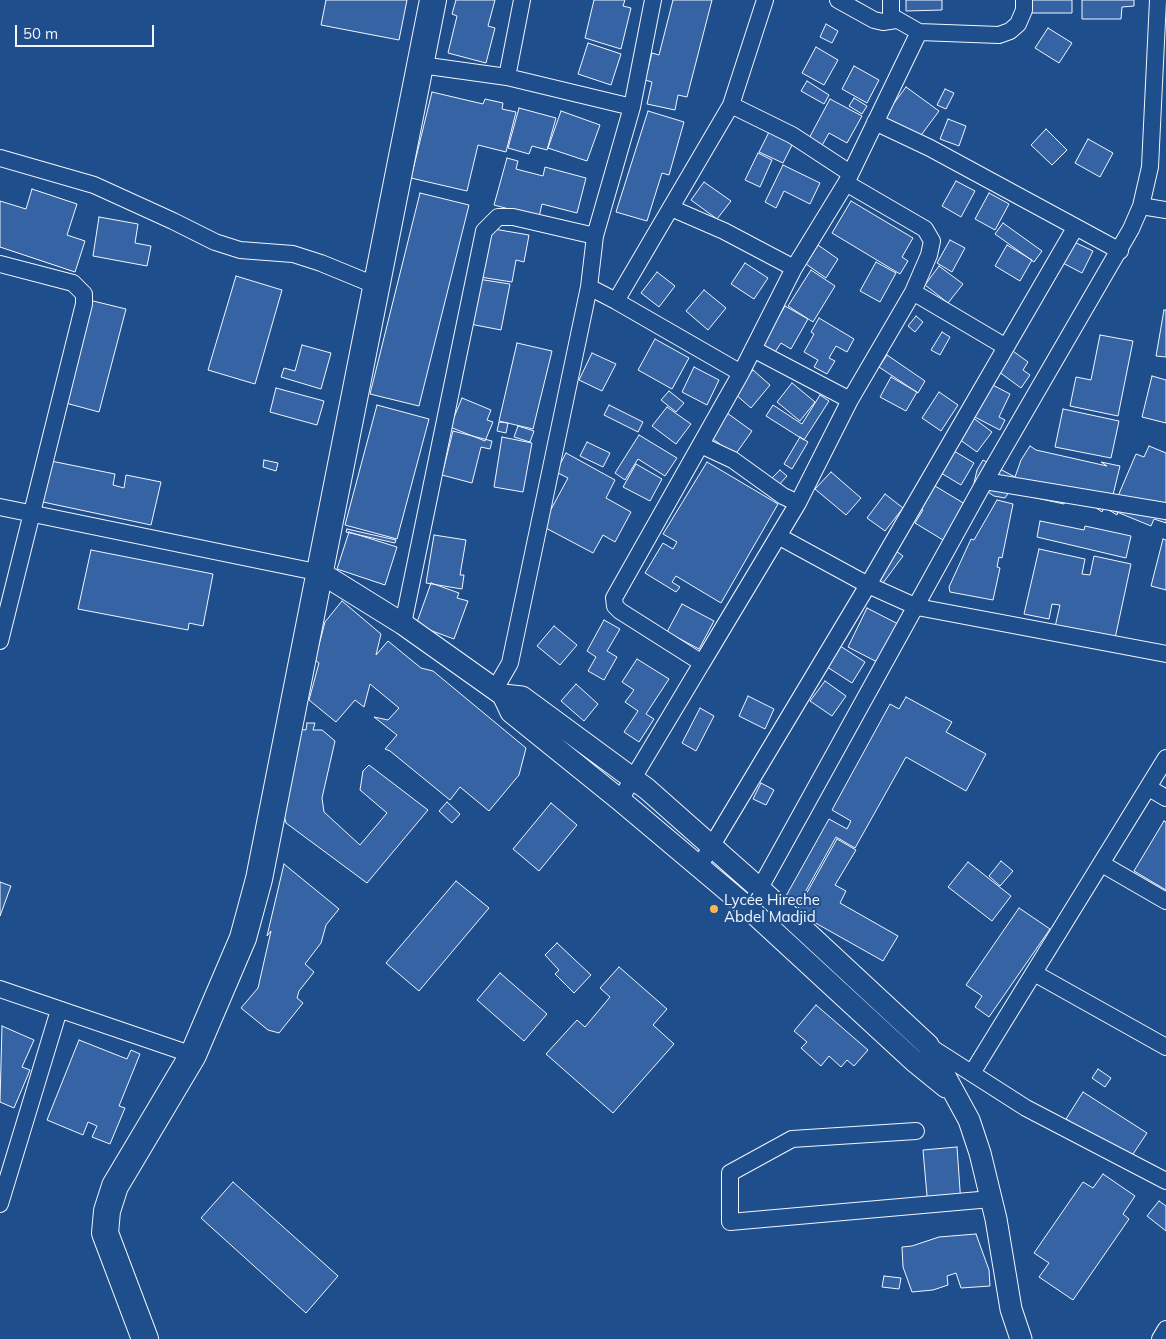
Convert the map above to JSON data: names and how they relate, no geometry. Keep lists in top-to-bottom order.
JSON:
{
  "places": ["Lycée Hireche Abdel Madjid"],
  "scale_bar": "50 m"
}
